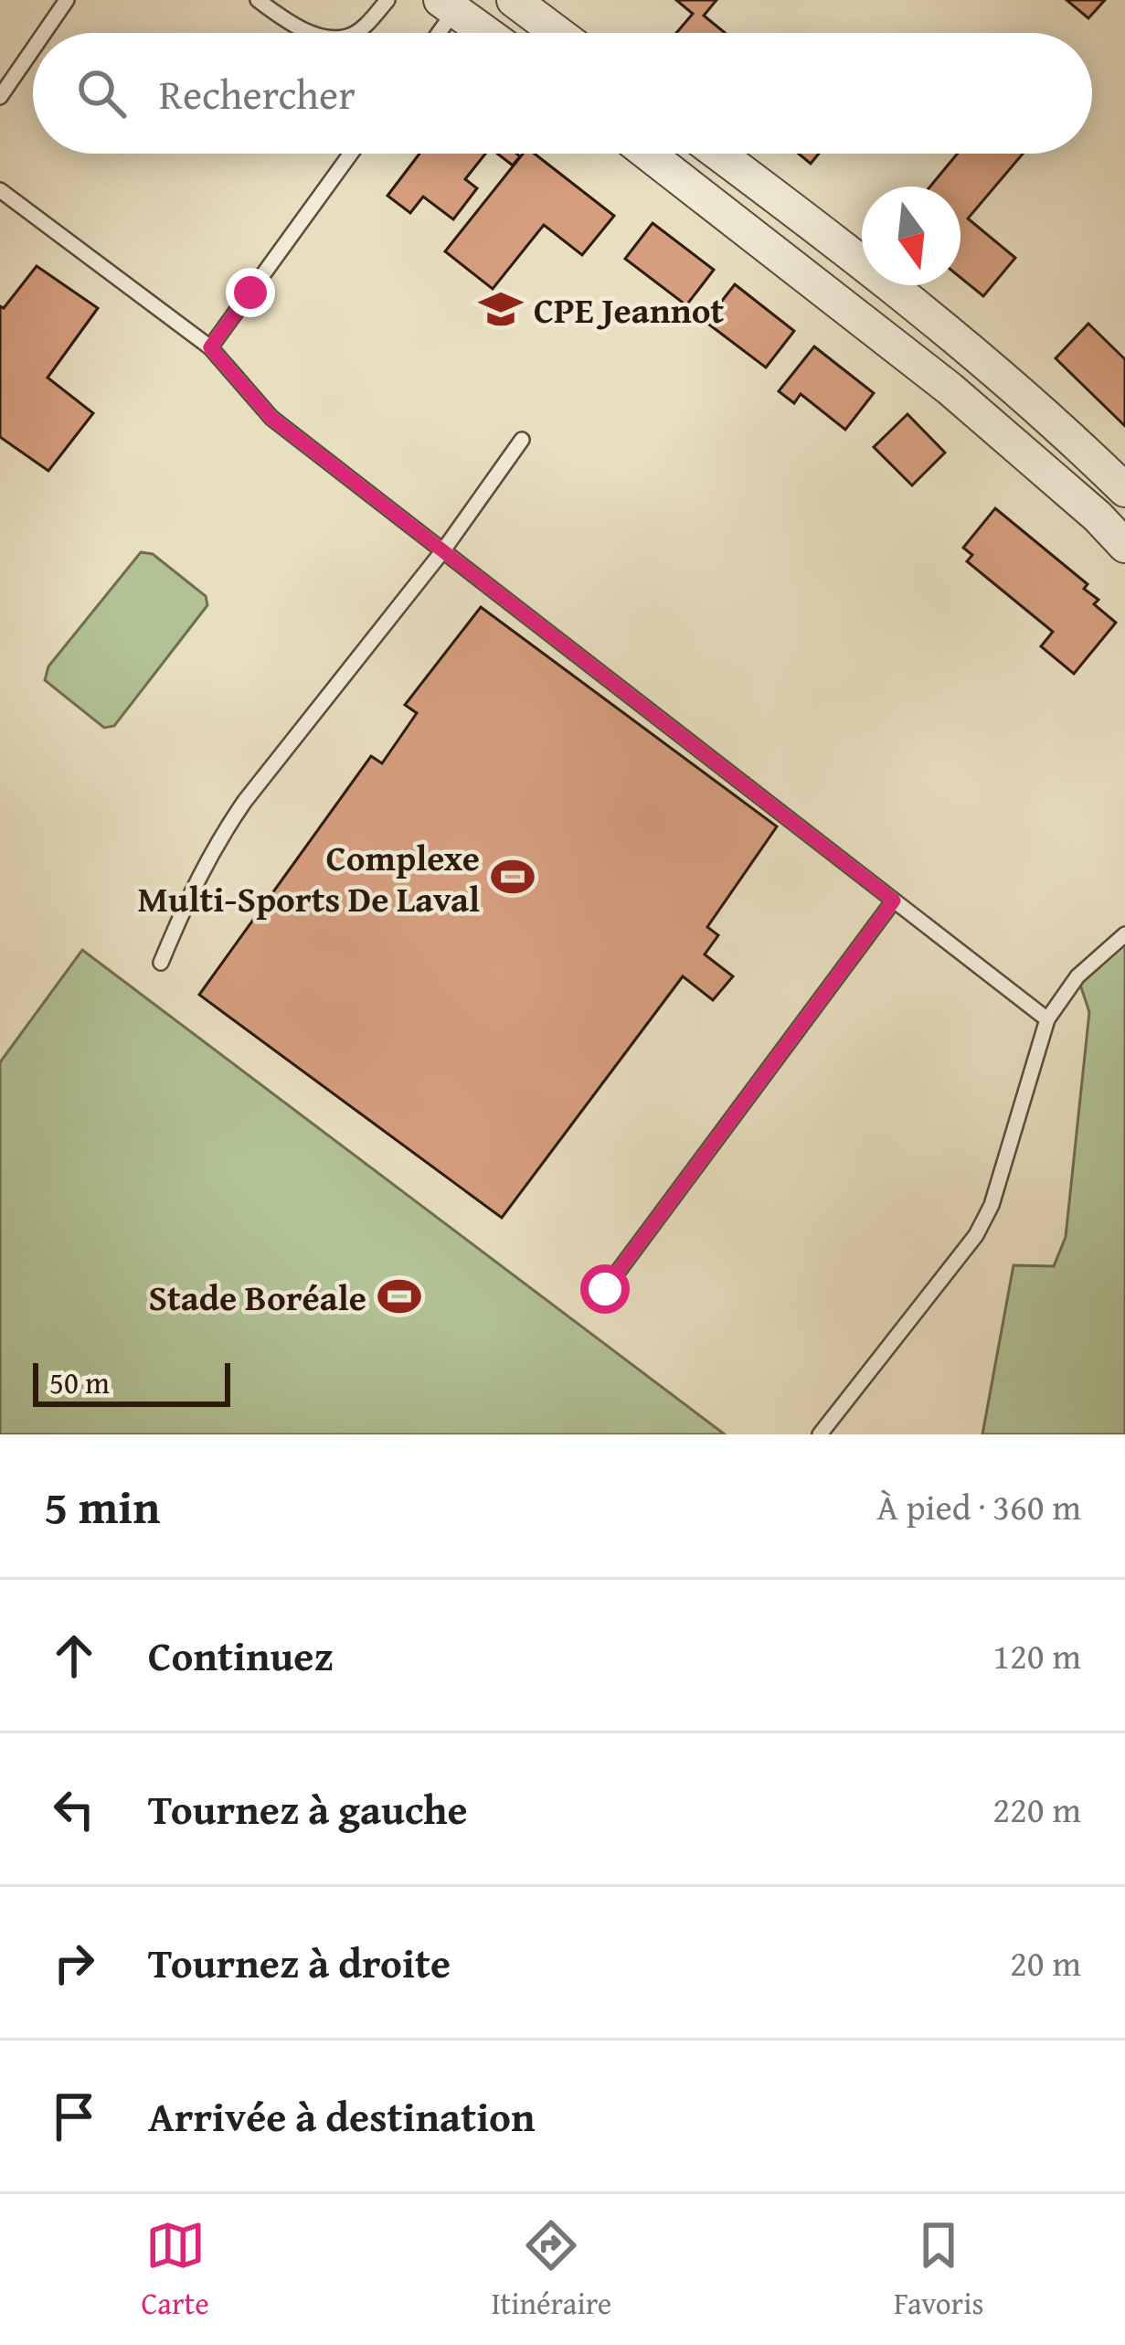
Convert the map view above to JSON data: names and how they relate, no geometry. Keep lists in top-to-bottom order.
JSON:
{
  "places": {
    "school or university": ["CPE Jeannot"],
    "sports": ["Complexe Multi-Sports De Laval", "Stade Boréale"]
  },
  "scale_bar": "50 m",
  "north": "bottom",
  "page": {
    "search": "Rechercher",
    "scale": "50 m",
    "heading": ["5 min", "À pied · 360 m"],
    "list": [
      ["Continuez", "120 m"],
      ["Tournez à gauche", "220 m"],
      ["Tournez à droite", "20 m"],
      "Arrivée à destination"
    ],
    "nav": ["Carte", "Itinéraire", "Favoris"]
  }
}
